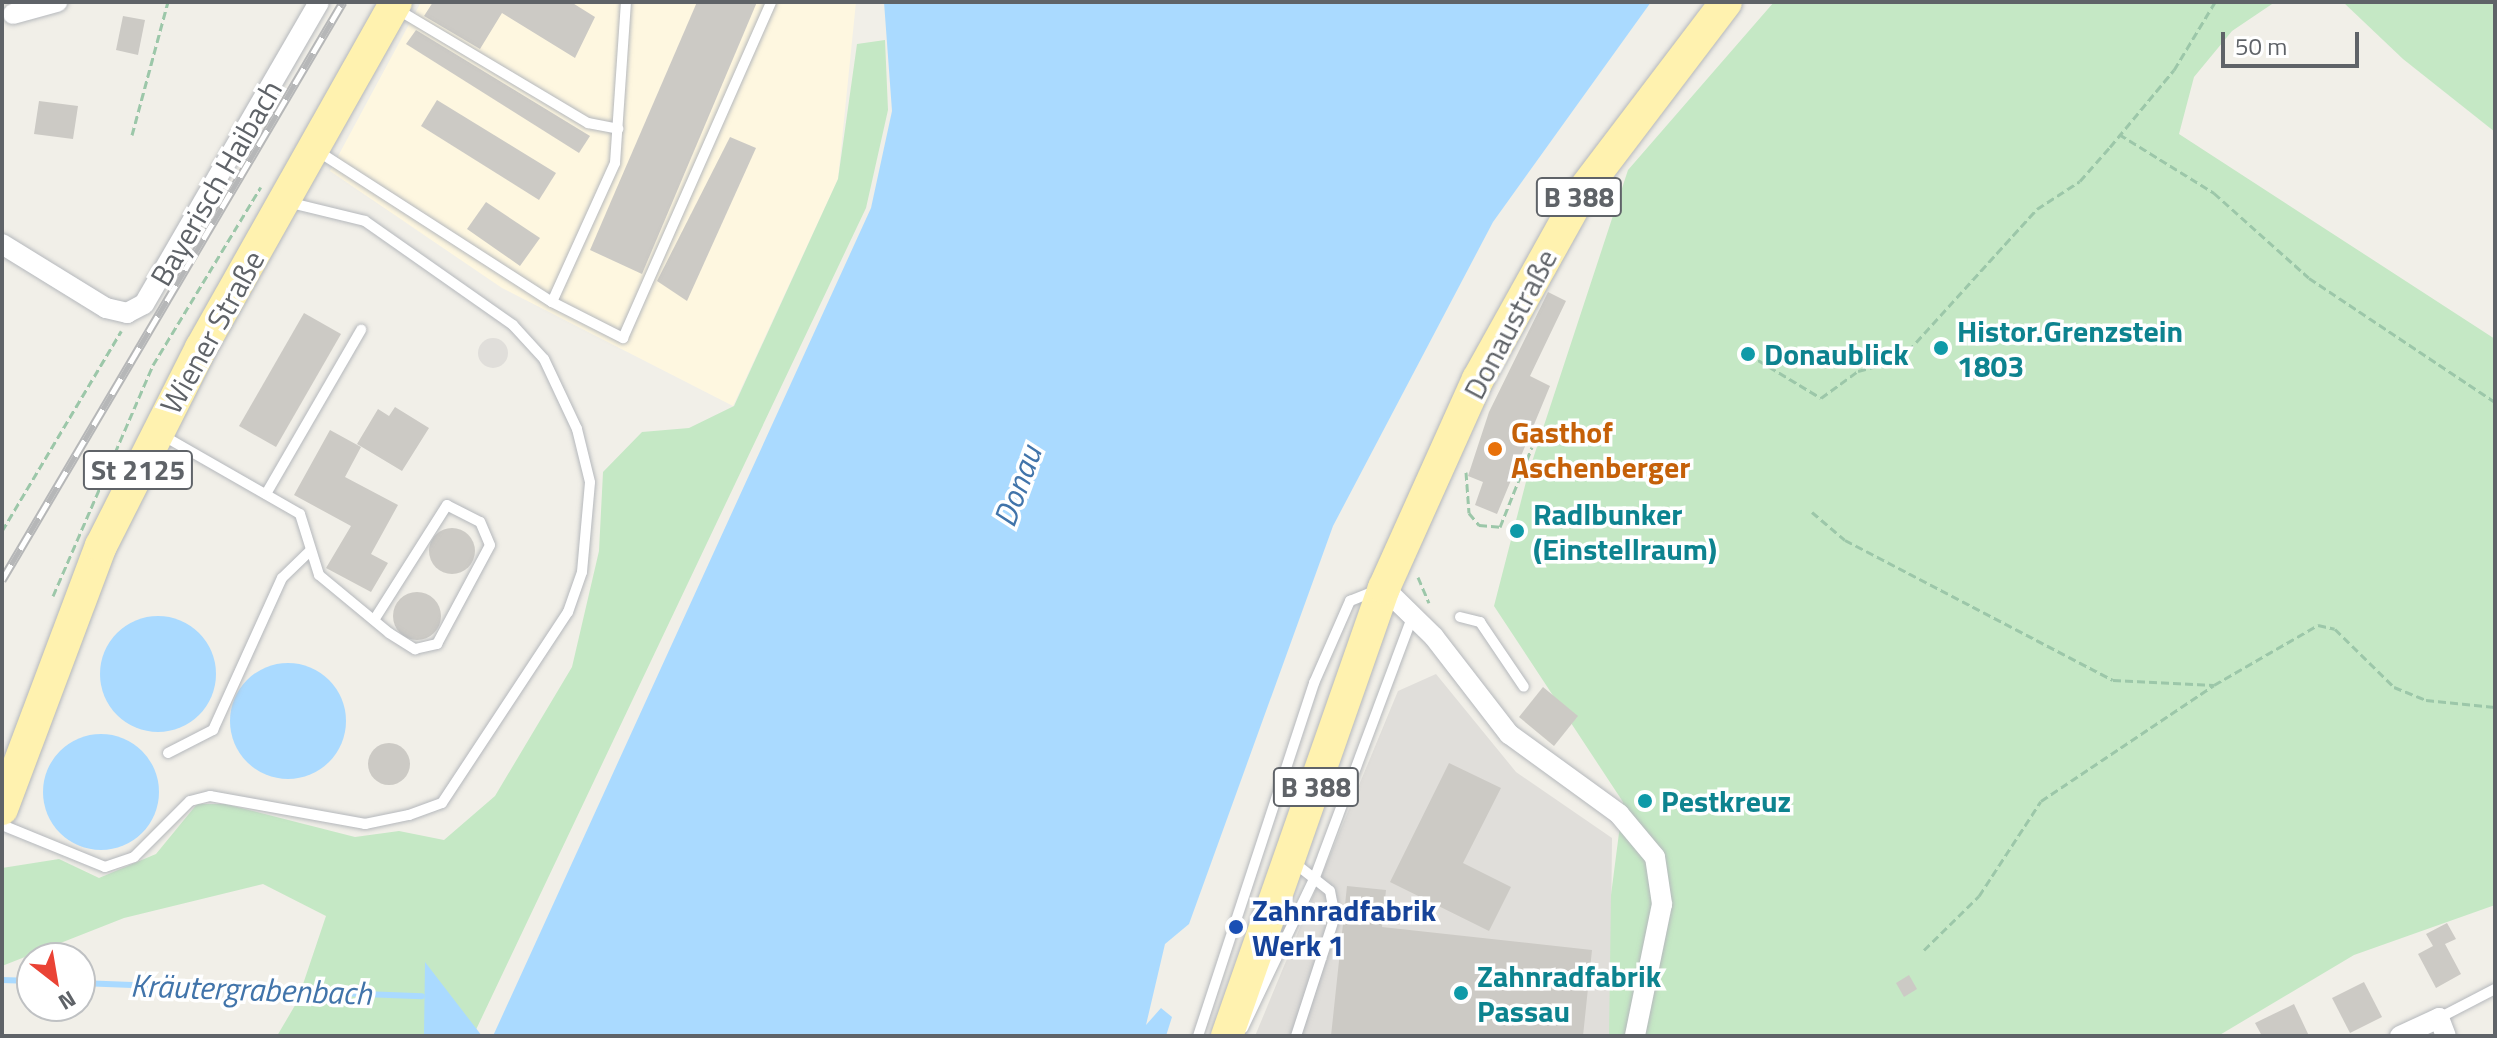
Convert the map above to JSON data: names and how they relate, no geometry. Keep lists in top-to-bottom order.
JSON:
{
  "streets": {
    "main road": [
      "B 388",
      "Donaustraße",
      "Wiener Straße",
      "St 2125"
    ],
    "street": ["Bayerisch Haibach"]
  },
  "crossings": [
    ["B 388", "Donaustraße"]
  ],
  "water": ["Donau", "Kräutergrabenbach"],
  "places": [
    "Histor.Grenzstein 1803",
    "Donaublick",
    "Gasthof Aschenberger",
    "Radlbunker (Einstellraum)",
    "Pestkreuz",
    "Zahnradfabrik Werk 1",
    "Zahnradfabrik Passau"
  ],
  "scale_bar": "50 m",
  "north": "bottom right"
}
